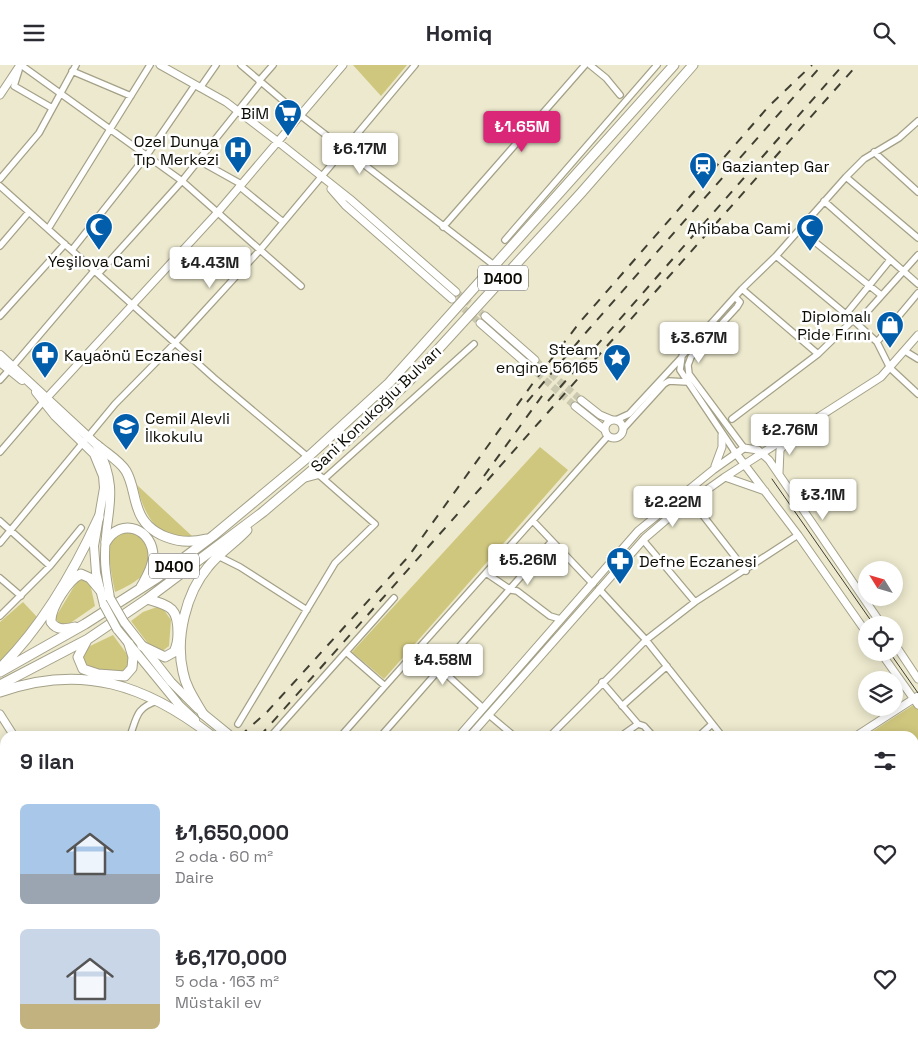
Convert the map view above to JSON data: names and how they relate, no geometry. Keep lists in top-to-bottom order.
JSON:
{
  "streets": {
    "main road": ["D400", "Sani Konukoğlu Bulvarı"]
  },
  "places": {
    "supermarket": ["BiM"],
    "hospital": ["Ozel Dunya Tıp Merkezi"],
    "station": ["Gaziantep Gar"],
    "mosque": ["Yeşilova Cami", "Ahibaba Cami"],
    "shop": ["Diplomalı Pide Fırını"],
    "pharmacy": ["Kayaönü Eczanesi", "Defne Eczanesi"],
    "place": ["Steam engine 56165"],
    "school or university": ["Cemil Alevli İlkokulu"]
  },
  "north": "top left",
  "page": {
    "header": "Homiq",
    "price": [
      "₺1.65M",
      "₺6.17M",
      "₺4.43M",
      "₺3.67M",
      "₺2.76M",
      "₺3.1M",
      "₺2.22M",
      "₺5.26M",
      "₺4.58M"
    ],
    "heading": "9 ilan",
    "list": [
      {
        "name": "₺1,650,000",
        "note": "2 oda · 60 m² · Daire"
      },
      {
        "name": "₺6,170,000",
        "note": "5 oda · 163 m² · Müstakil ev"
      }
    ]
  }
}
